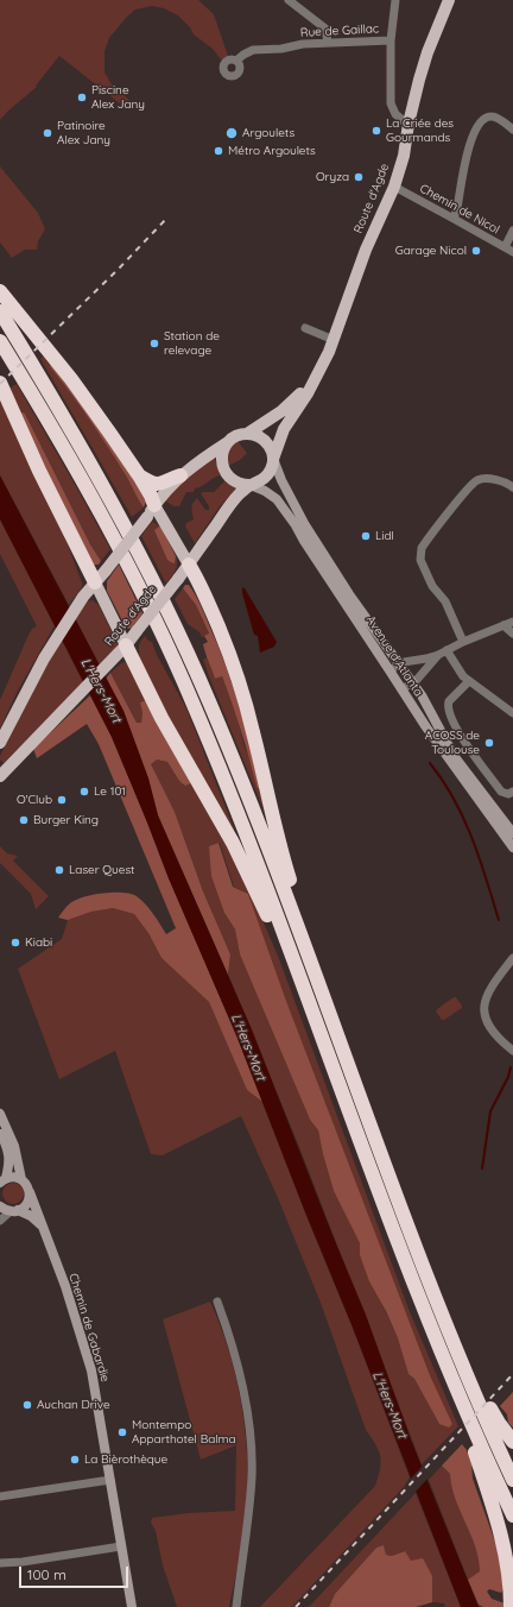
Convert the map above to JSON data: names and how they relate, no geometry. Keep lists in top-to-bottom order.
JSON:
{
  "streets": {
    "main road": ["Route d'Agde", "Avenue d'Atlanta", "Chemin de Gabardie"],
    "street": ["Rue de Gaillac", "Chemin de Nicol"]
  },
  "crossings": [
    ["Route d'Agde", "Chemin de Nicol"],
    ["Route d'Agde", "Avenue d'Atlanta"]
  ],
  "water": ["L'Hers-Mort"],
  "places": [
    "Piscine Alex Jany",
    "La Criée des Gourmands",
    "Patinoire Alex Jany",
    "Argoulets",
    "Métro Argoulets",
    "Oryza",
    "Garage Nicol",
    "Station de relevage",
    "Lidl",
    "ACOSS de Toulouse",
    "Le 101",
    "O'Club",
    "Burger King",
    "Laser Quest",
    "Kiabi",
    "Auchan Drive",
    "Montempo Apparthotel Balma",
    "La Bièrothèque"
  ],
  "scale_bar": "100 m"
}
